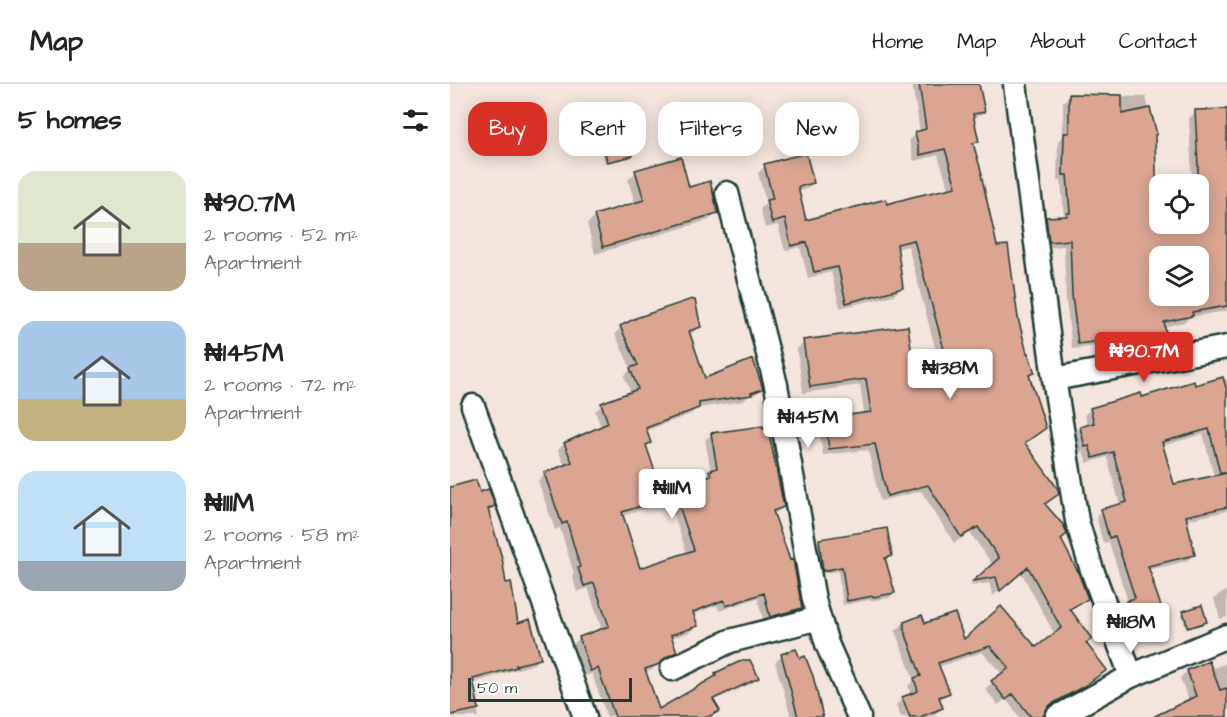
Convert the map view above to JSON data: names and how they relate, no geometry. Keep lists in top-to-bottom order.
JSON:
{
  "scale_bar": "50 m",
  "page": {
    "header": "Map",
    "nav": [
      "Home",
      "Map",
      "About",
      "Contact"
    ],
    "heading": "5 homes",
    "chip": [
      "Buy",
      "Rent",
      "Filters",
      "New"
    ],
    "list": [
      {
        "name": "₦90.7M",
        "note": "2 rooms · 52 m² · Apartment"
      },
      {
        "name": "₦145M",
        "note": "2 rooms · 72 m² · Apartment"
      },
      {
        "name": "₦111M",
        "note": "2 rooms · 58 m² · Apartment"
      }
    ],
    "price": [
      "₦90.7M",
      "₦138M",
      "₦145M",
      "₦111M",
      "₦118M"
    ],
    "scale": "50 m"
  }
}
